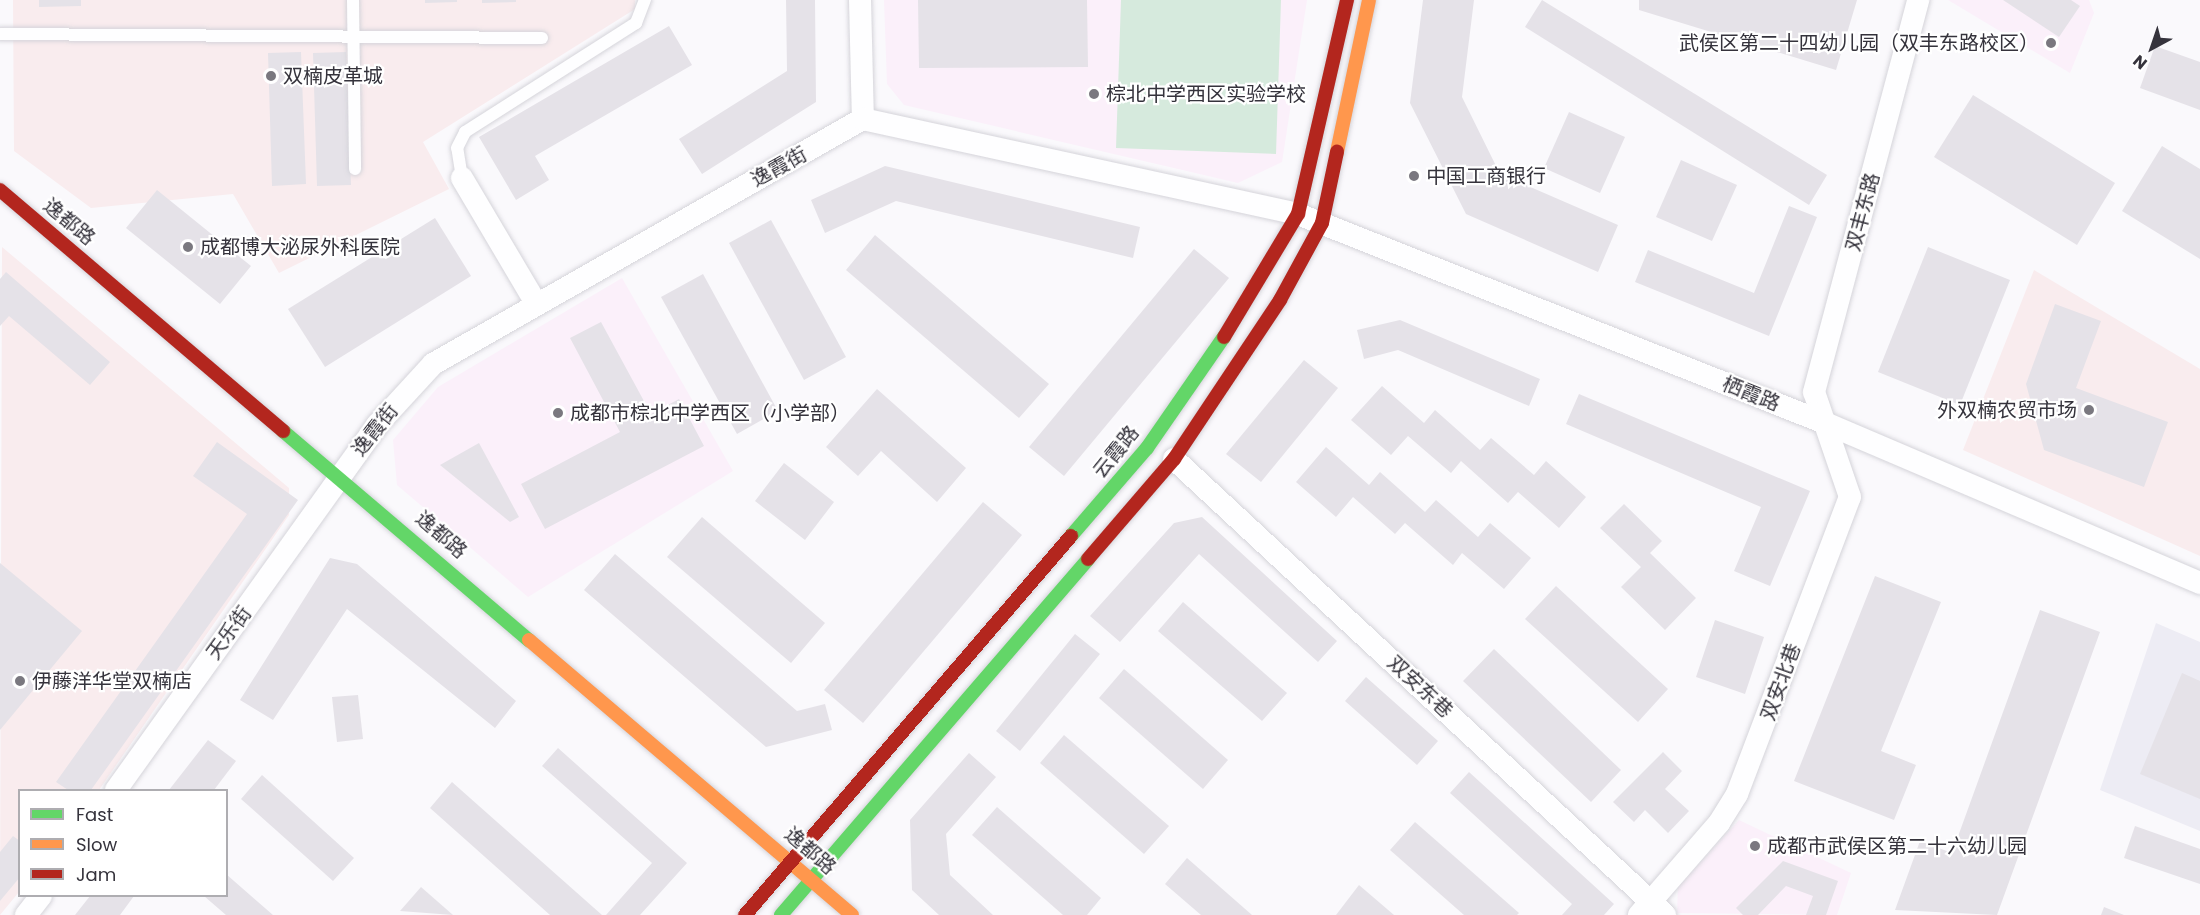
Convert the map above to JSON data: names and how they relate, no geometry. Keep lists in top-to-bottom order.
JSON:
{
  "streets": {
    "street": [
      "逸霞街",
      "双丰东路",
      "逸都路",
      "栖霞路",
      "云霞路",
      "天乐街",
      "双安北巷",
      "双安东巷"
    ]
  },
  "crossings": [
    ["逸霞街", "逸都路"],
    ["逸霞街", "天乐街"],
    ["双丰东路", "栖霞路"],
    ["双丰东路", "双安北巷"],
    ["逸都路", "云霞路"],
    ["逸都路", "天乐街"],
    ["栖霞路", "云霞路"],
    ["栖霞路", "双安北巷"],
    ["双安北巷", "双安东巷"]
  ],
  "places": [
    "武侯区第二十四幼儿园（双丰东路校区）",
    "双楠皮革城",
    "棕北中学西区实验学校",
    "中国工商银行",
    "成都博大泌尿外科医院",
    "外双楠农贸市场",
    "成都市棕北中学西区（小学部）",
    "伊藤洋华堂双楠店",
    "成都市武侯区第二十六幼儿园"
  ],
  "legend": ["Fast", "Slow", "Jam"],
  "north": "bottom left"
}
